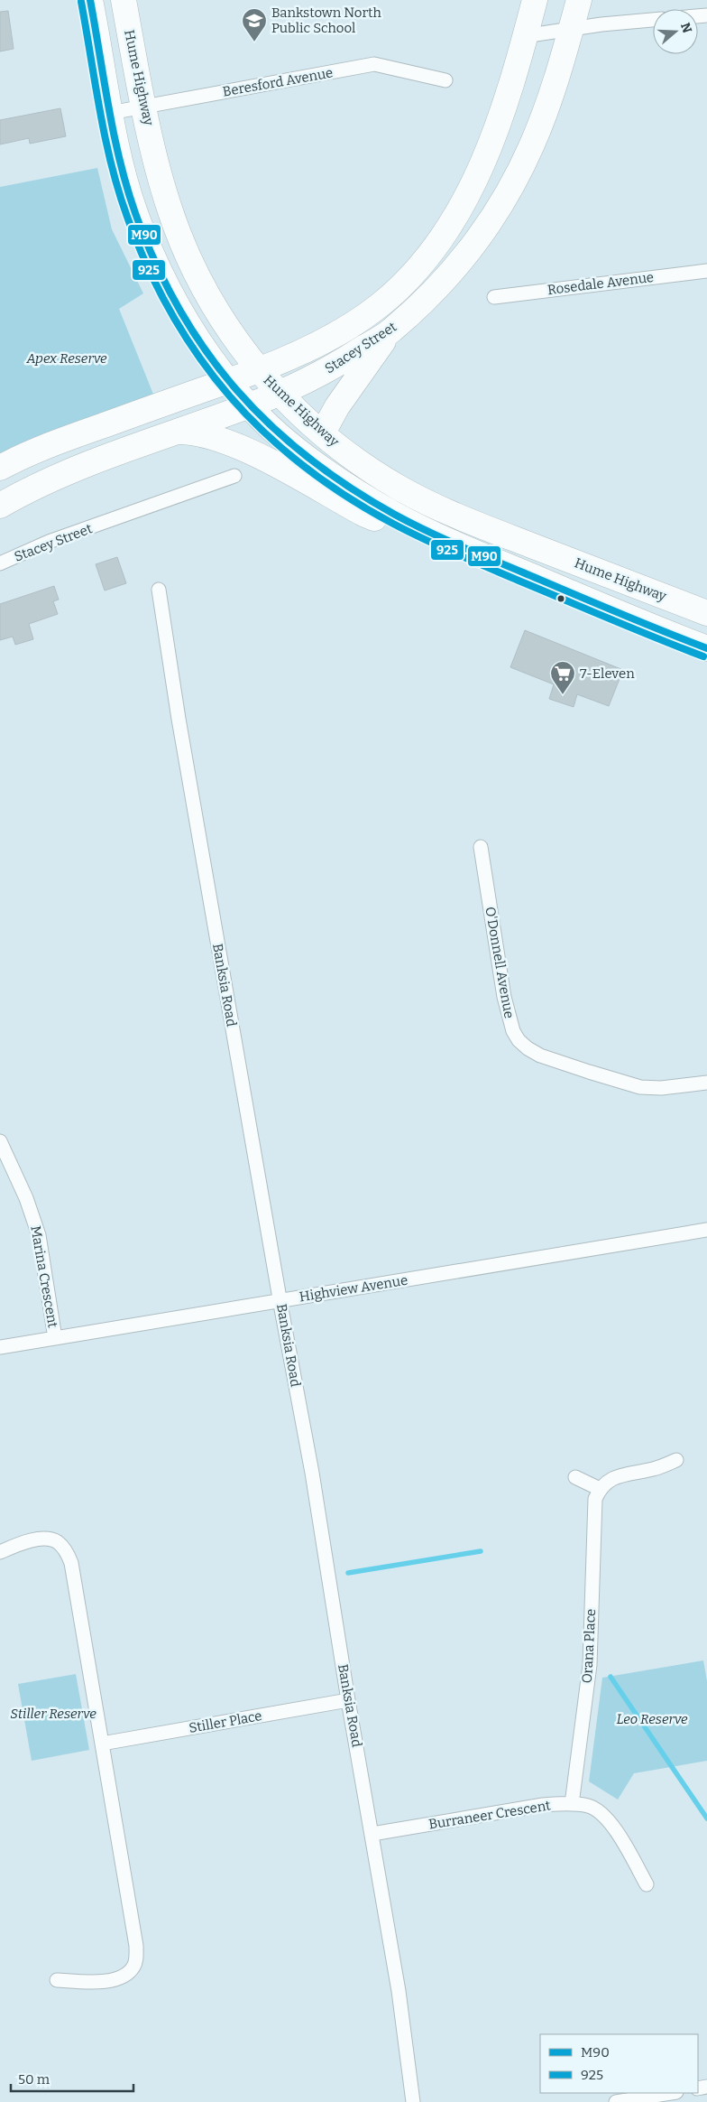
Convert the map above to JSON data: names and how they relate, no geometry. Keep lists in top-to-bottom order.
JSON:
{
  "streets": {
    "highway": ["Hume Highway", "Stacey Street"],
    "street": [
      "Beresford Avenue",
      "Rosedale Avenue",
      "O'Donnell Avenue",
      "Banksia Road",
      "Marina Crescent",
      "Highview Avenue",
      "Orana Place",
      "Stiller Place",
      "Burraneer Crescent"
    ]
  },
  "crossings": [
    ["Hume Highway", "Beresford Avenue"],
    ["Hume Highway", "Stacey Street"],
    ["Banksia Road", "Highview Avenue"],
    ["Banksia Road", "Stiller Place"],
    ["Banksia Road", "Burraneer Crescent"],
    ["Marina Crescent", "Highview Avenue"],
    ["Orana Place", "Burraneer Crescent"]
  ],
  "parks": ["Apex Reserve", "Stiller Reserve", "Leo Reserve"],
  "places": {
    "school or university": ["Bankstown North Public School"],
    "supermarket": ["7-Eleven"]
  },
  "lines": ["transit line M90", "transit line 925"],
  "legend": ["M90", "925"],
  "scale_bar": "50 m",
  "north": "right"
}
